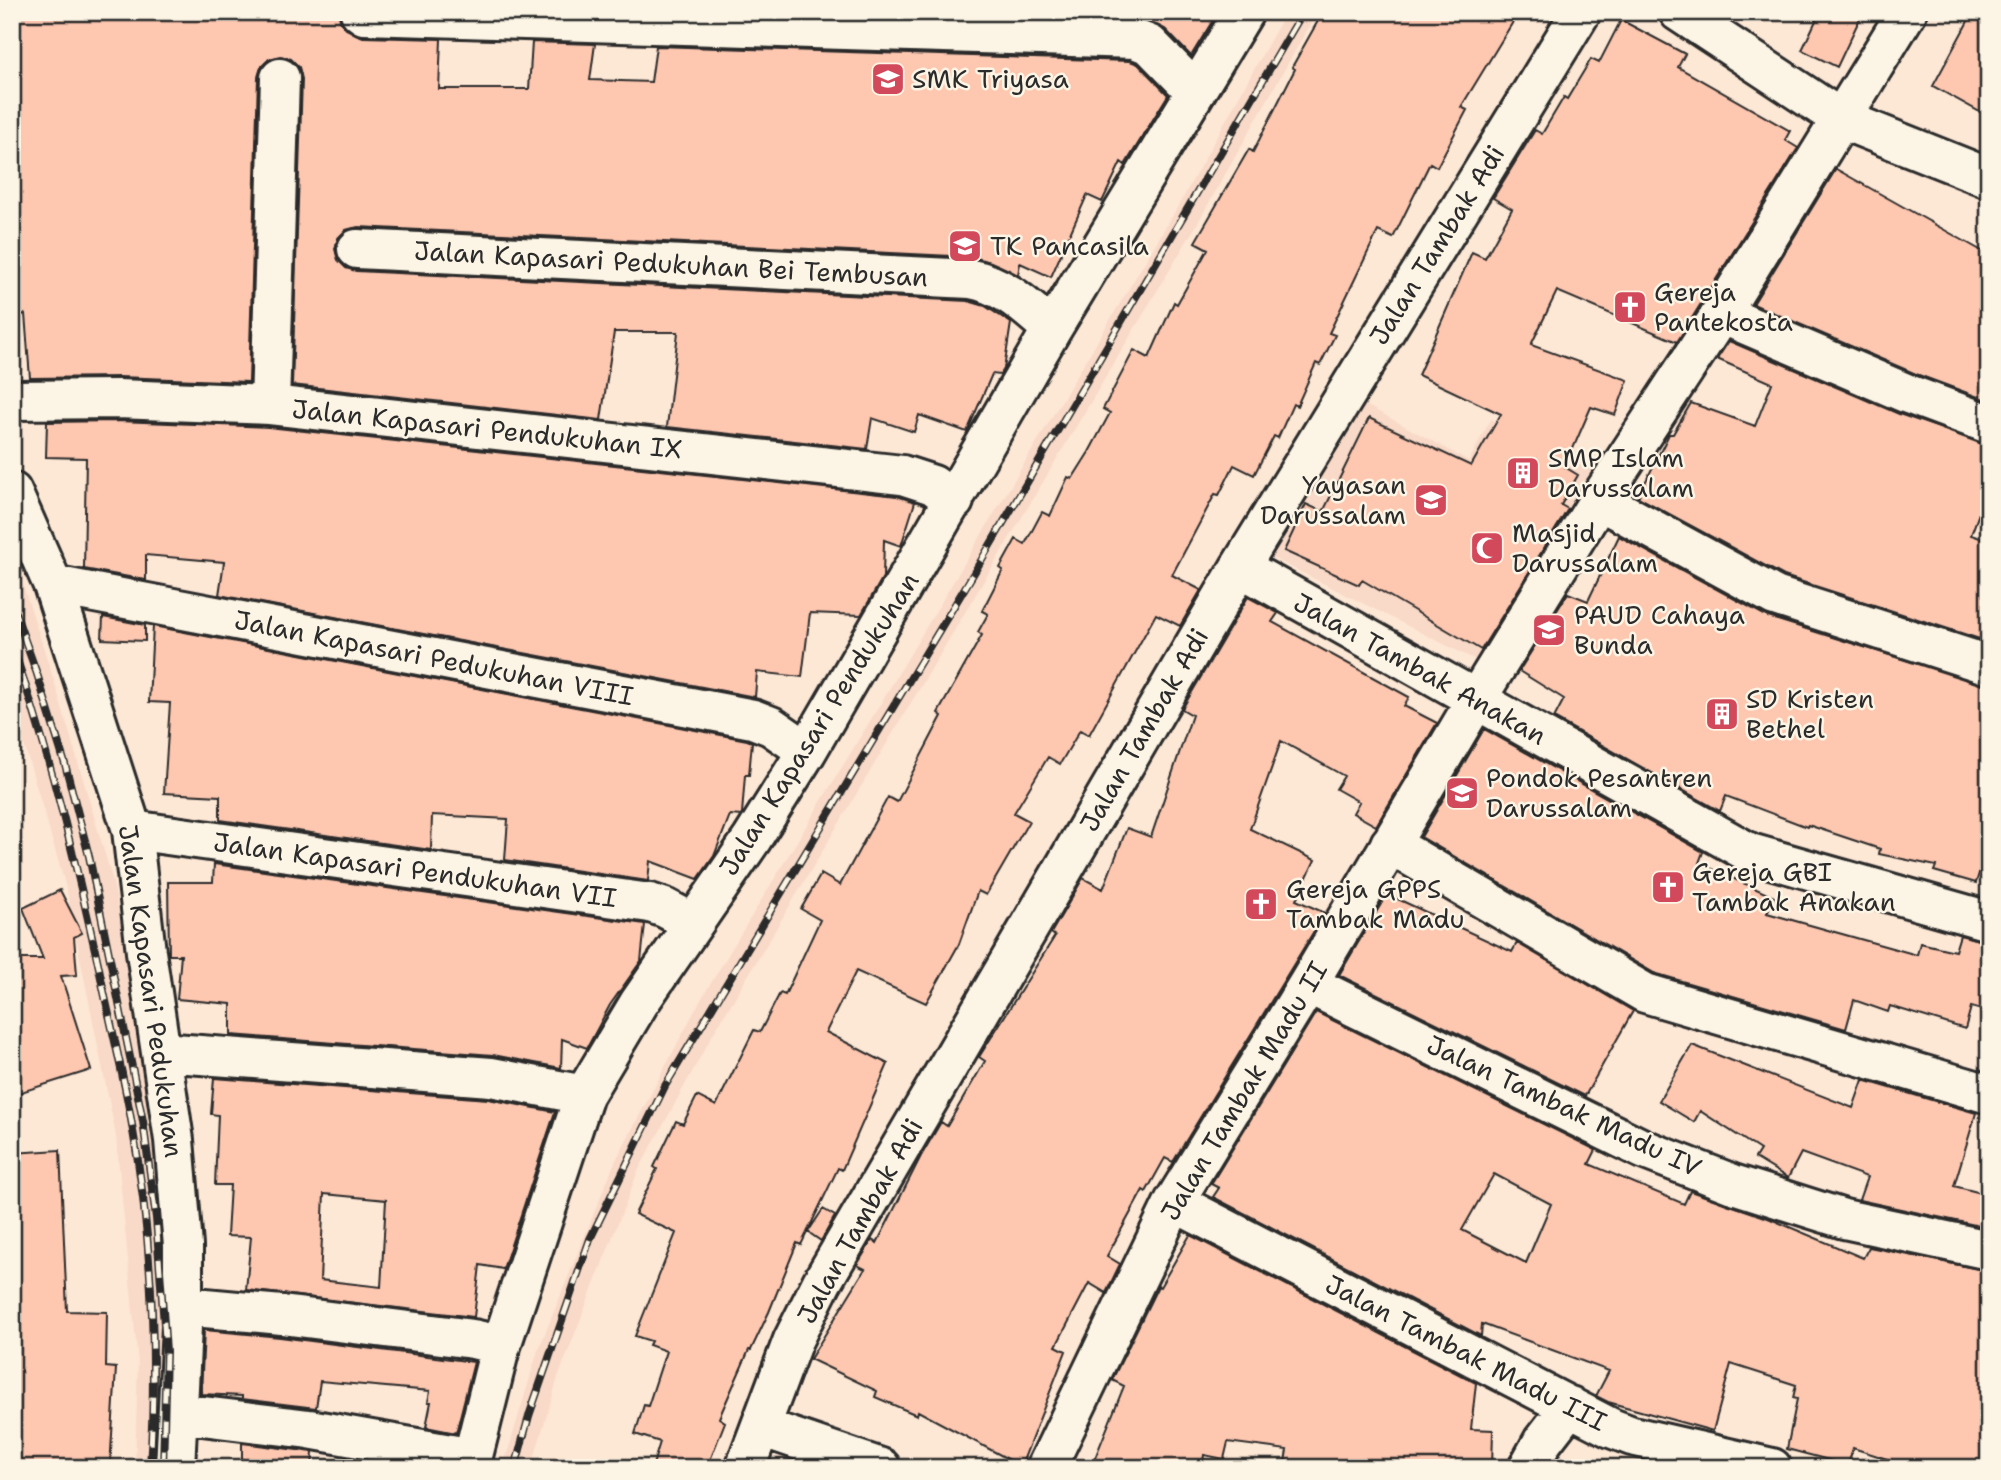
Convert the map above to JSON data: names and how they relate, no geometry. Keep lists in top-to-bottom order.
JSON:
{
  "streets": {
    "street": [
      "Jalan Tambak Adi",
      "Jalan Kapasari Pedukuhan Bei Tembusan",
      "Jalan Kapasari Pendukuhan IX",
      "Jalan Kapasari Pedukuhan VIII",
      "Jalan Tambak Anakan",
      "Jalan Kapasari Pendukuhan",
      "Jalan Kapasari Pendukuhan VII",
      "Jalan Kapasari Pedukuhan",
      "Jalan Tambak Madu II",
      "Jalan Tambak Madu IV",
      "Jalan Tambak Madu III"
    ]
  },
  "crossings": [
    ["Jalan Tambak Adi", "Jalan Tambak Anakan"],
    ["Jalan Kapasari Pedukuhan Bei Tembusan", "Jalan Kapasari Pendukuhan"],
    ["Jalan Kapasari Pendukuhan IX", "Jalan Kapasari Pendukuhan"],
    ["Jalan Kapasari Pedukuhan VIII", "Jalan Kapasari Pendukuhan"],
    ["Jalan Kapasari Pedukuhan VIII", "Jalan Kapasari Pedukuhan"],
    ["Jalan Tambak Anakan", "Jalan Tambak Madu II"],
    ["Jalan Kapasari Pendukuhan", "Jalan Kapasari Pendukuhan VII"],
    ["Jalan Kapasari Pendukuhan VII", "Jalan Kapasari Pedukuhan"],
    ["Jalan Tambak Madu II", "Jalan Tambak Madu IV"],
    ["Jalan Tambak Madu II", "Jalan Tambak Madu III"]
  ],
  "places": {
    "school or university": [
      "SMK Triyasa",
      "TK Pancasila",
      "Yayasan Darussalam",
      "PAUD Cahaya Bunda",
      "Pondok Pesantren Darussalam"
    ],
    "church": ["Gereja Pantekosta", "Gereja GBI Tambak Anakan", "Gereja GPPS Tambak Madu"],
    "building": ["SMP Islam Darussalam", "SD Kristen Bethel"],
    "mosque": ["Masjid Darussalam"]
  }
}
